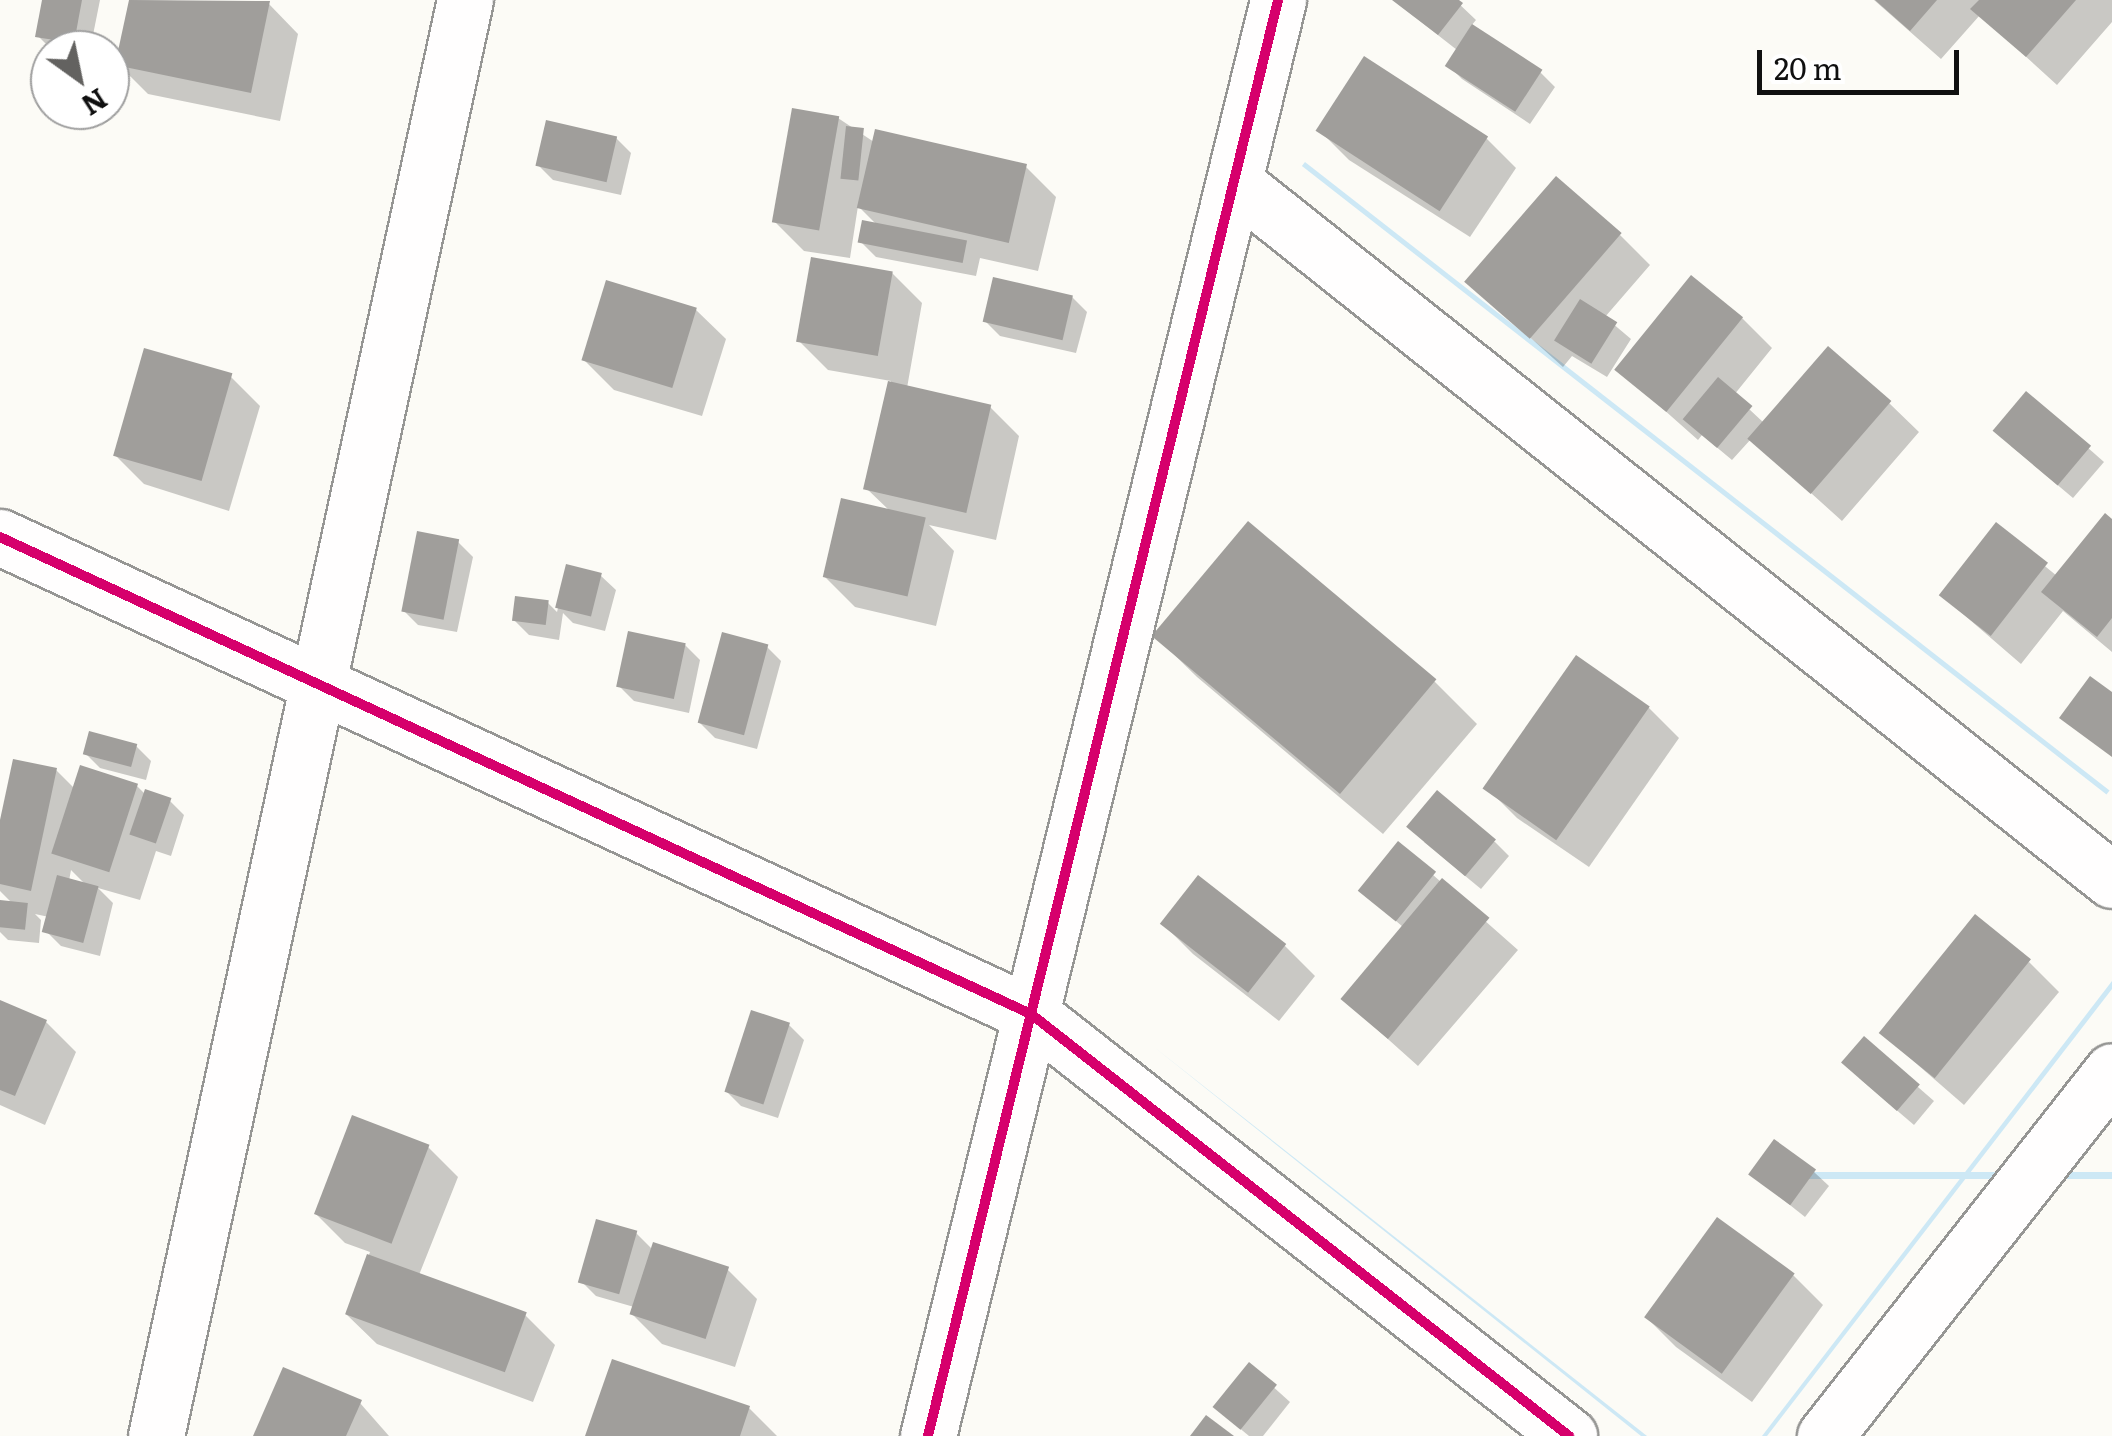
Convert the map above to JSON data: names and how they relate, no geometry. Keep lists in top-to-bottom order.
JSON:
{
  "scale_bar": "20 m",
  "north": "bottom right"
}
